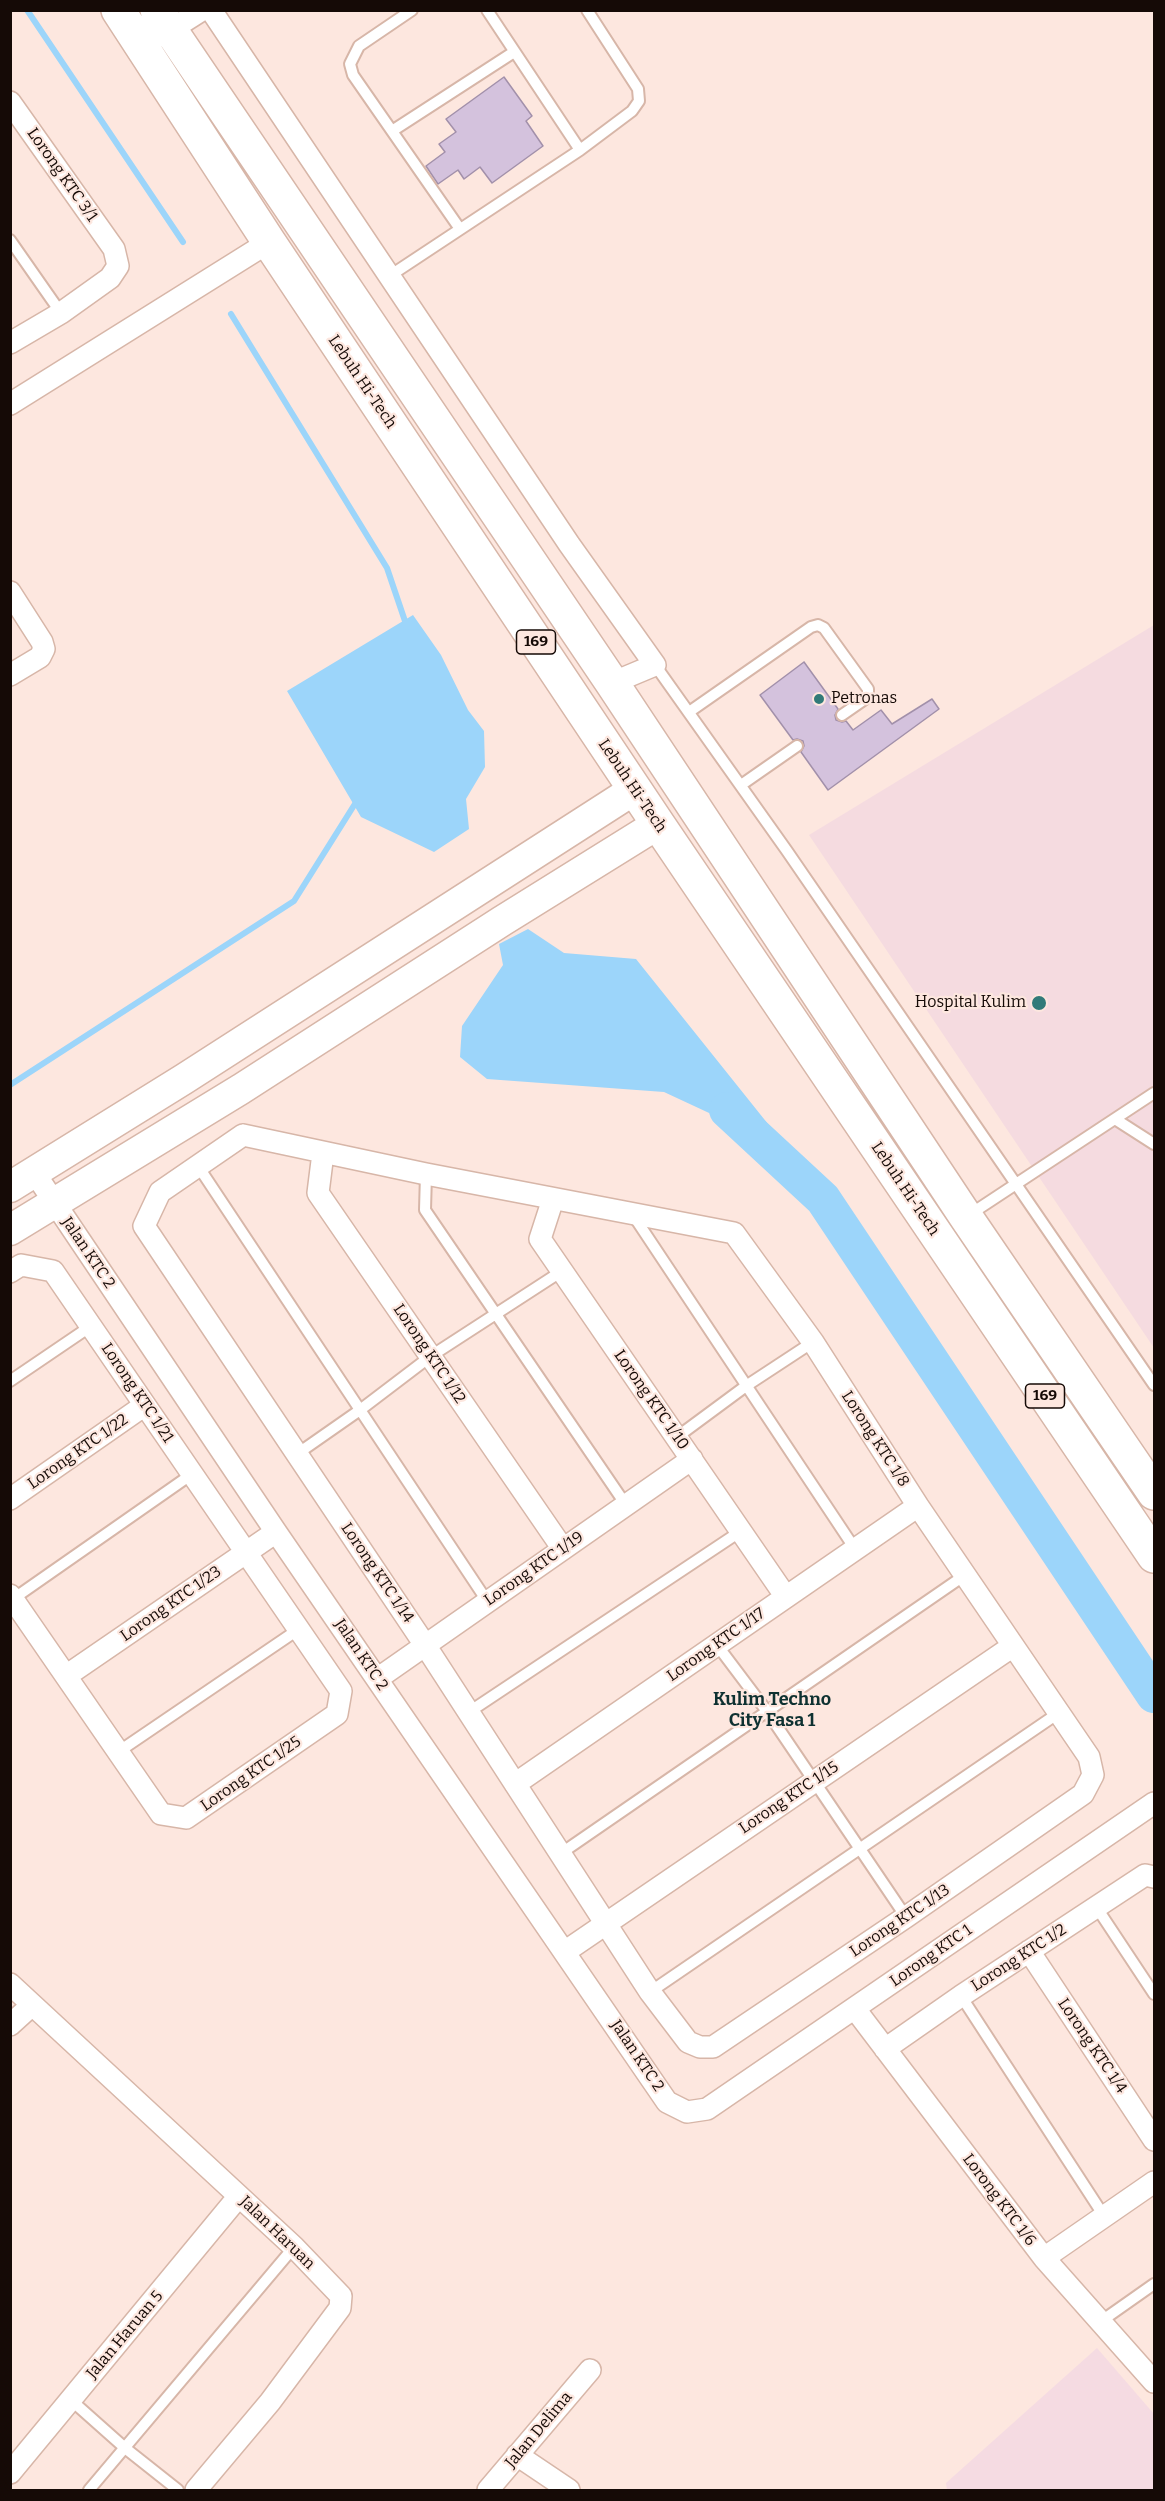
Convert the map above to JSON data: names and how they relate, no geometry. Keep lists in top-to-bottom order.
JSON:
{
  "streets": {
    "main road": ["Lebuh Hi-Tech", "169"],
    "street": [
      "Lorong KTC 3/1",
      "Jalan KTC 2",
      "Lorong KTC 1/12",
      "Lorong KTC 1/21",
      "Lorong KTC 1/10",
      "Lorong KTC 1/8",
      "Lorong KTC 1/22",
      "Lorong KTC 1/19",
      "Lorong KTC 1/14",
      "Lorong KTC 1/23",
      "Lorong KTC 1/17",
      "Lorong KTC 1/25",
      "Lorong KTC 1/15",
      "Lorong KTC 1/13",
      "Lorong KTC 1",
      "Lorong KTC 1/2",
      "Lorong KTC 1/4",
      "Lorong KTC 1/6",
      "Jalan Haruan",
      "Jalan Haruan 5",
      "Jalan Delima"
    ]
  },
  "crossings": [
    ["Jalan KTC 2", "Lorong KTC 1/19"],
    ["Jalan KTC 2", "Lorong KTC 1/23"],
    ["Jalan KTC 2", "Lorong KTC 1/15"],
    ["Jalan KTC 2", "Lorong KTC 1"],
    ["Lorong KTC 1/12", "Lorong KTC 1/19"],
    ["Lorong KTC 1/21", "Lorong KTC 1/22"],
    ["Lorong KTC 1/21", "Lorong KTC 1/23"],
    ["Lorong KTC 1/21", "Lorong KTC 1/25"],
    ["Lorong KTC 1/10", "Lorong KTC 1/19"],
    ["Lorong KTC 1/10", "Lorong KTC 1/17"],
    ["Lorong KTC 1/8", "Lorong KTC 1/17"],
    ["Lorong KTC 1/8", "Lorong KTC 1/15"],
    ["Lorong KTC 1/8", "Lorong KTC 1/13"],
    ["Lorong KTC 1/19", "Lorong KTC 1/14"],
    ["Lorong KTC 1/14", "Lorong KTC 1/17"],
    ["Lorong KTC 1/14", "Lorong KTC 1/15"],
    ["Lorong KTC 1/14", "Lorong KTC 1/13"],
    ["Lorong KTC 1/23", "Lorong KTC 1/25"],
    ["Lorong KTC 1/15", "Lorong KTC 1/13"],
    ["Lorong KTC 1", "Lorong KTC 1/6"],
    ["Lorong KTC 1/2", "Lorong KTC 1/4"],
    ["Lorong KTC 1/2", "Lorong KTC 1/6"],
    ["Jalan Haruan", "Jalan Haruan 5"]
  ],
  "districts": ["Kulim Techno City Fasa 1"],
  "places": ["Petronas", "Hospital Kulim"]
}
